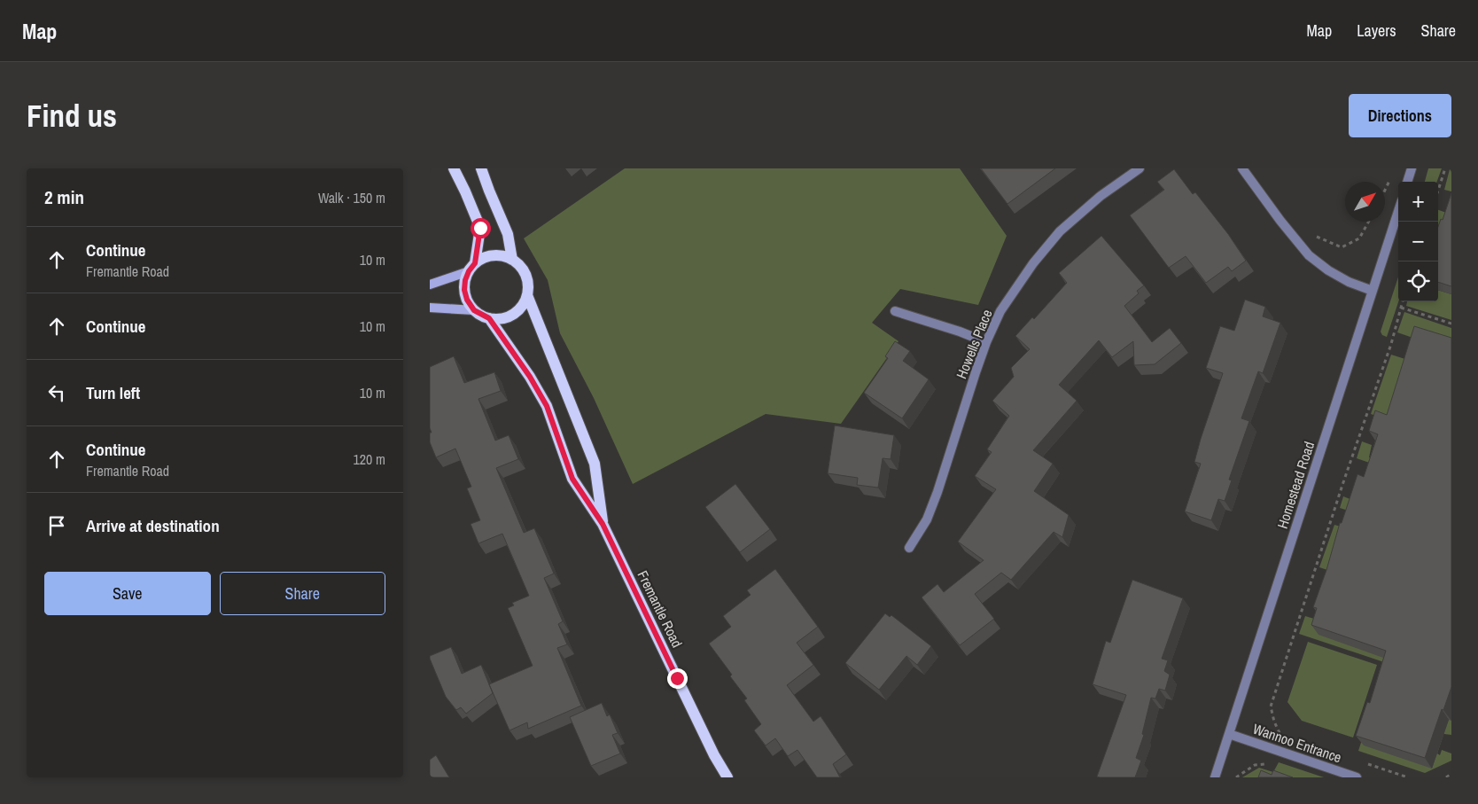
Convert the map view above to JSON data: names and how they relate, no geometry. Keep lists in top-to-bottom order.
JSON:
{
  "streets": {
    "main road": ["Fremantle Road"],
    "street": ["Howells Place", "Homestead Road", "Wannoo Entrance"]
  },
  "crossings": [
    ["Homestead Road", "Wannoo Entrance"]
  ],
  "north": "top right",
  "page": {
    "header": "Map",
    "nav": ["Map", "Layers", "Share"],
    "buttons": [
      "Directions",
      ["Save", "Share"]
    ],
    "title": "Find us",
    "heading": ["2 min", "Walk · 150 m"],
    "map_buttons": ["+", "−"],
    "list": [
      ["Continue", "Fremantle Road", "10 m"],
      ["Continue", "10 m"],
      ["Turn left", "10 m"],
      ["Continue", "Fremantle Road", "120 m"],
      "Arrive at destination"
    ]
  }
}
